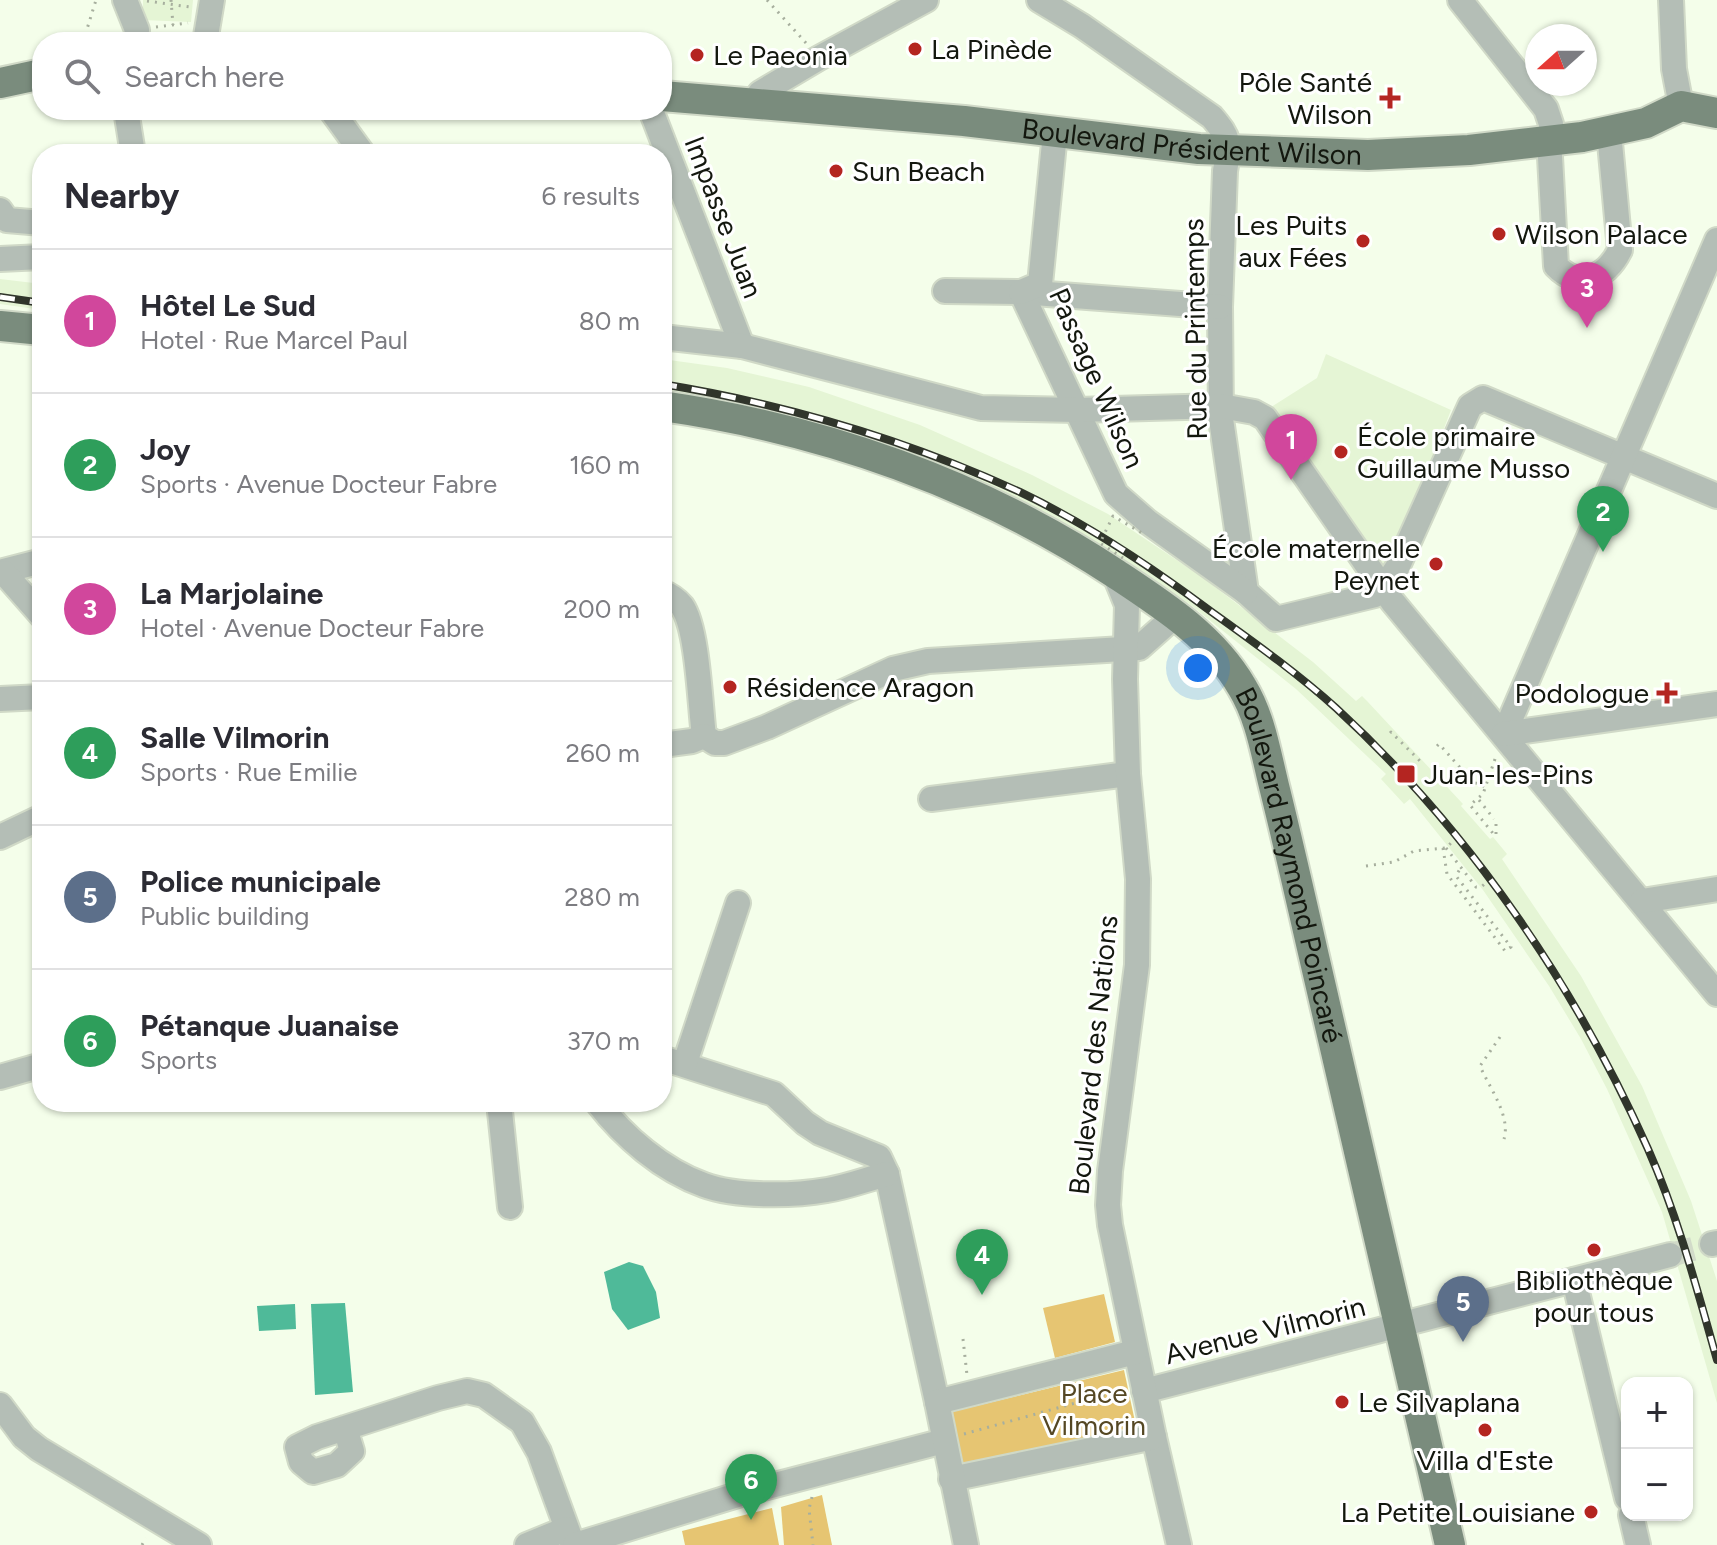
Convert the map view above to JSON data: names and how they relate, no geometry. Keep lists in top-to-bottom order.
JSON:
{
  "streets": {
    "main road": ["Boulevard Président Wilson", "Boulevard Raymond Poincaré"],
    "street": [
      "Impasse Juan",
      "Rue du Printemps",
      "Passage Wilson",
      "Boulevard des Nations",
      "Avenue Vilmorin"
    ]
  },
  "crossings": [
    ["Boulevard Président Wilson", "Rue du Printemps"],
    ["Boulevard Président Wilson", "Passage Wilson"],
    ["Rue du Printemps", "Passage Wilson"],
    ["Boulevard Raymond Poincaré", "Boulevard des Nations"],
    ["Boulevard Raymond Poincaré", "Avenue Vilmorin"]
  ],
  "parks": ["Place Vilmorin"],
  "places": {
    "other": [
      "La Pinède",
      "Le Paeonia",
      "Sun Beach",
      "Wilson Palace",
      "Les Puits aux Fées",
      "École primaire Guillaume Musso",
      "École maternelle Peynet",
      "Résidence Aragon",
      "Bibliothèque pour tous",
      "Le Silvaplana",
      "Villa d'Este",
      "La Petite Louisiane"
    ],
    "health": ["Pôle Santé Wilson", "Podologue"],
    "transit": ["Juan-les-Pins"]
  },
  "north": "left",
  "page": {
    "search": "Search here",
    "heading": ["Nearby", "6 results"],
    "list": [
      {
        "mark": "1",
        "name": "Hôtel Le Sud",
        "note": "Hotel · Rue Marcel Paul",
        "value": "80 m"
      },
      {
        "mark": "2",
        "name": "Joy",
        "note": "Sports · Avenue Docteur Fabre",
        "value": "160 m"
      },
      {
        "mark": "3",
        "name": "La Marjolaine",
        "note": "Hotel · Avenue Docteur Fabre",
        "value": "200 m"
      },
      {
        "mark": "4",
        "name": "Salle Vilmorin",
        "note": "Sports · Rue Emilie",
        "value": "260 m"
      },
      {
        "mark": "5",
        "name": "Police municipale",
        "note": "Public building",
        "value": "280 m"
      },
      {
        "mark": "6",
        "name": "Pétanque Juanaise",
        "note": "Sports",
        "value": "370 m"
      }
    ],
    "pins": [
      "3",
      "1",
      "2",
      "4",
      "5",
      "6"
    ],
    "map_buttons": ["+", "−"]
  }
}
